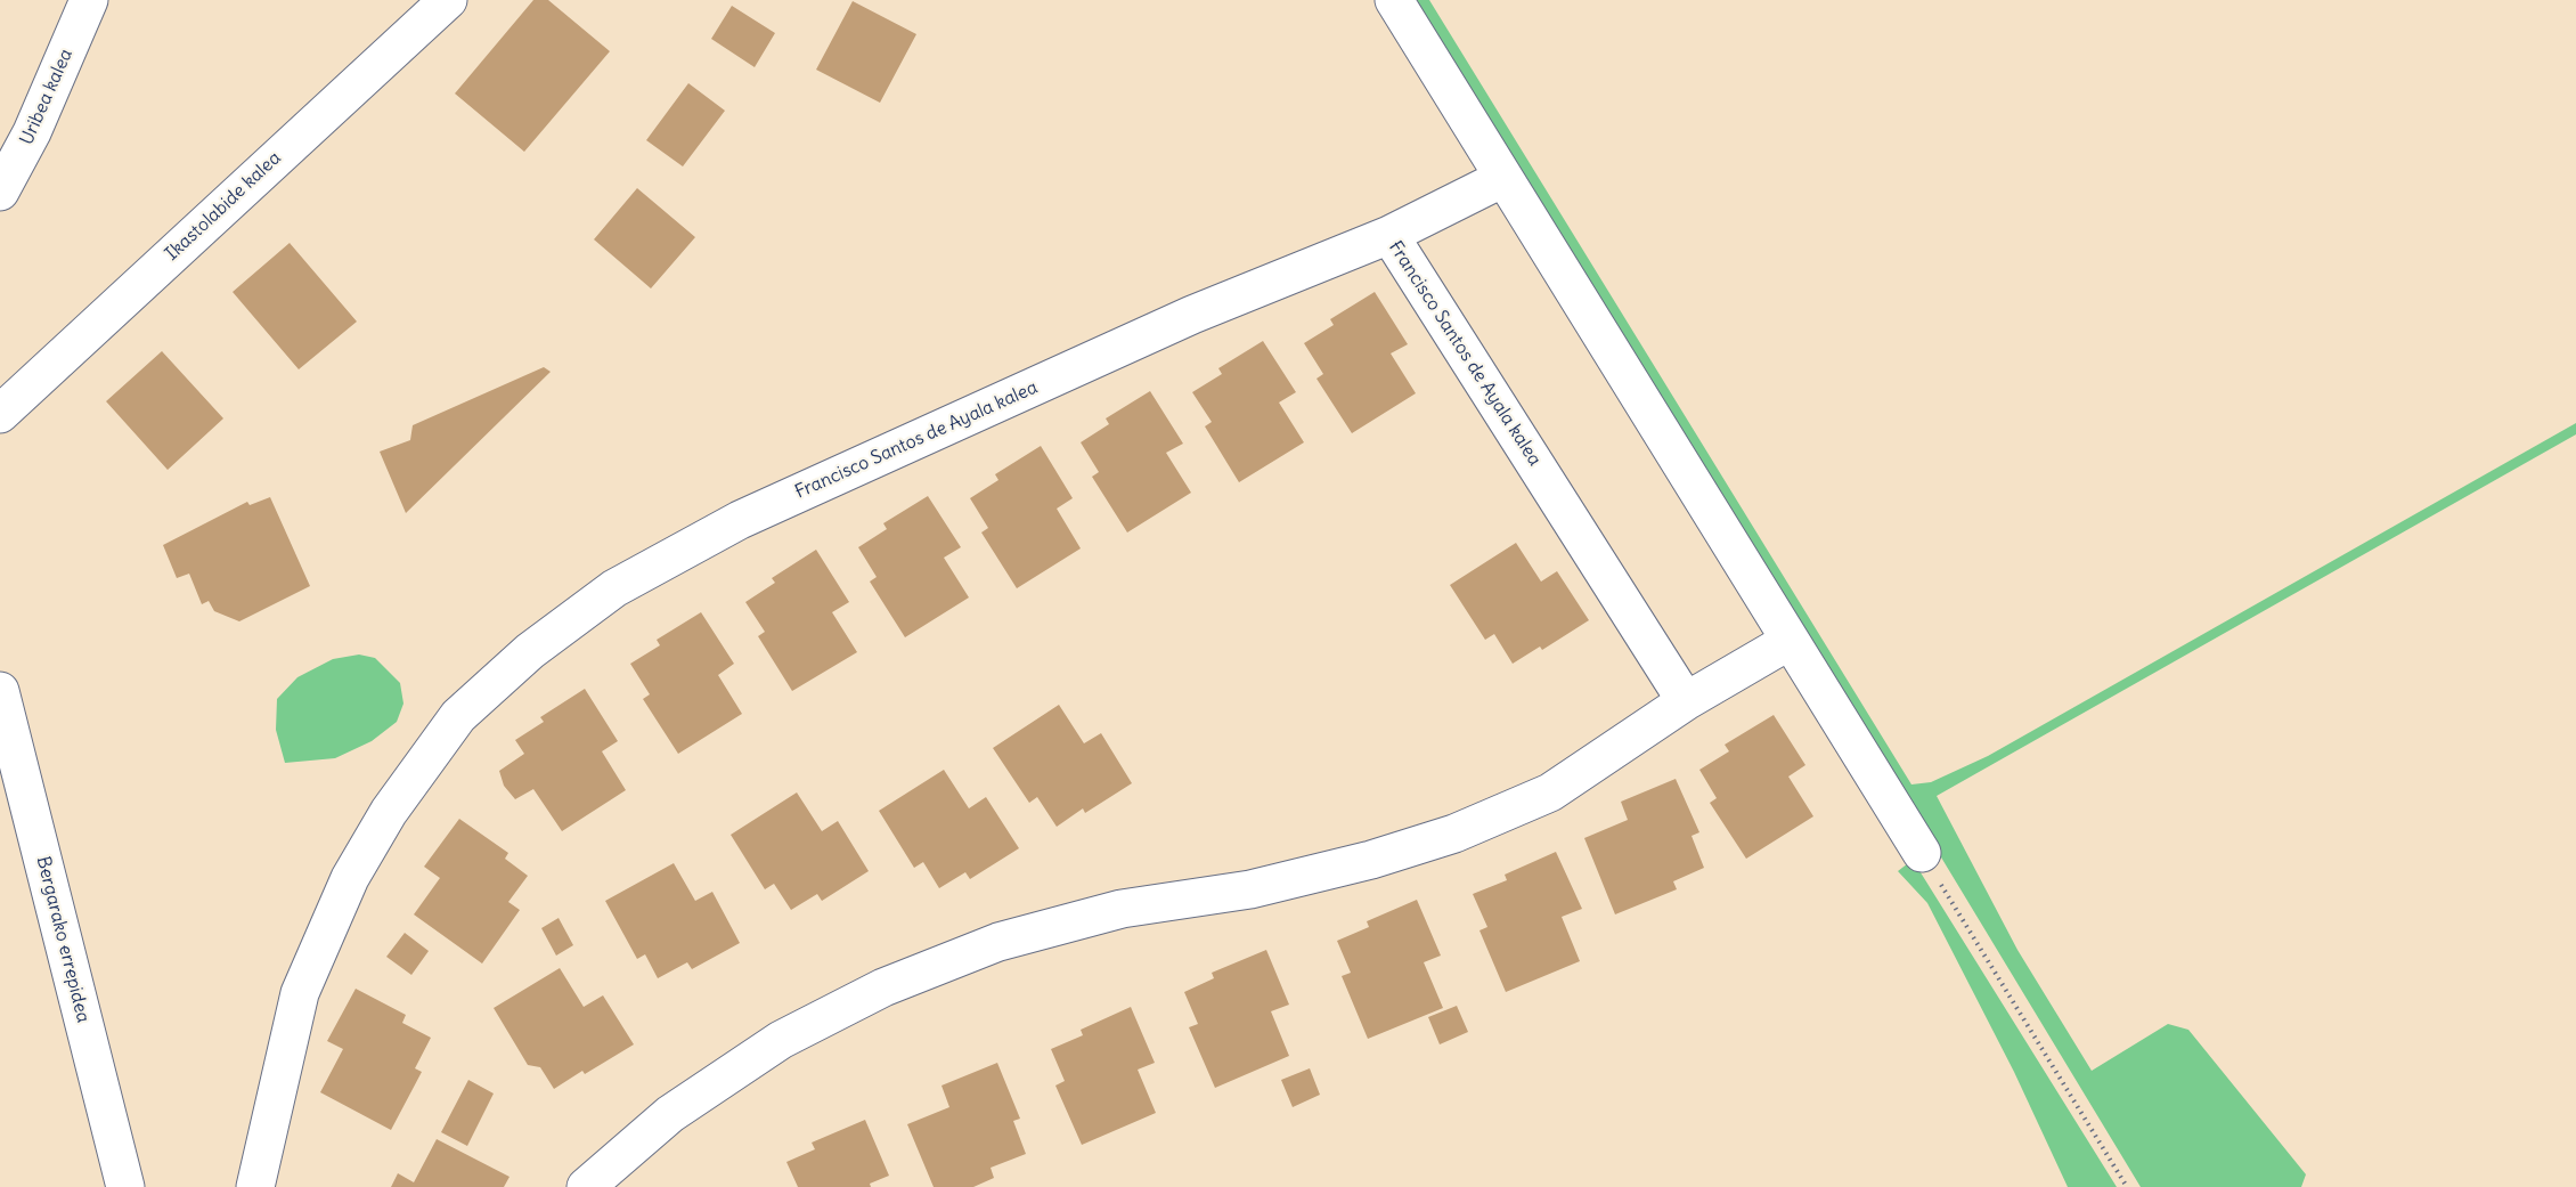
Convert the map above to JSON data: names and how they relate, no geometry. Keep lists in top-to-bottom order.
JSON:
{
  "streets": {
    "street": [
      "Uribea kalea",
      "Ikastolabide kalea",
      "Francisco Santos de Ayala kalea",
      "Bergarako errepidea"
    ]
  }
}
